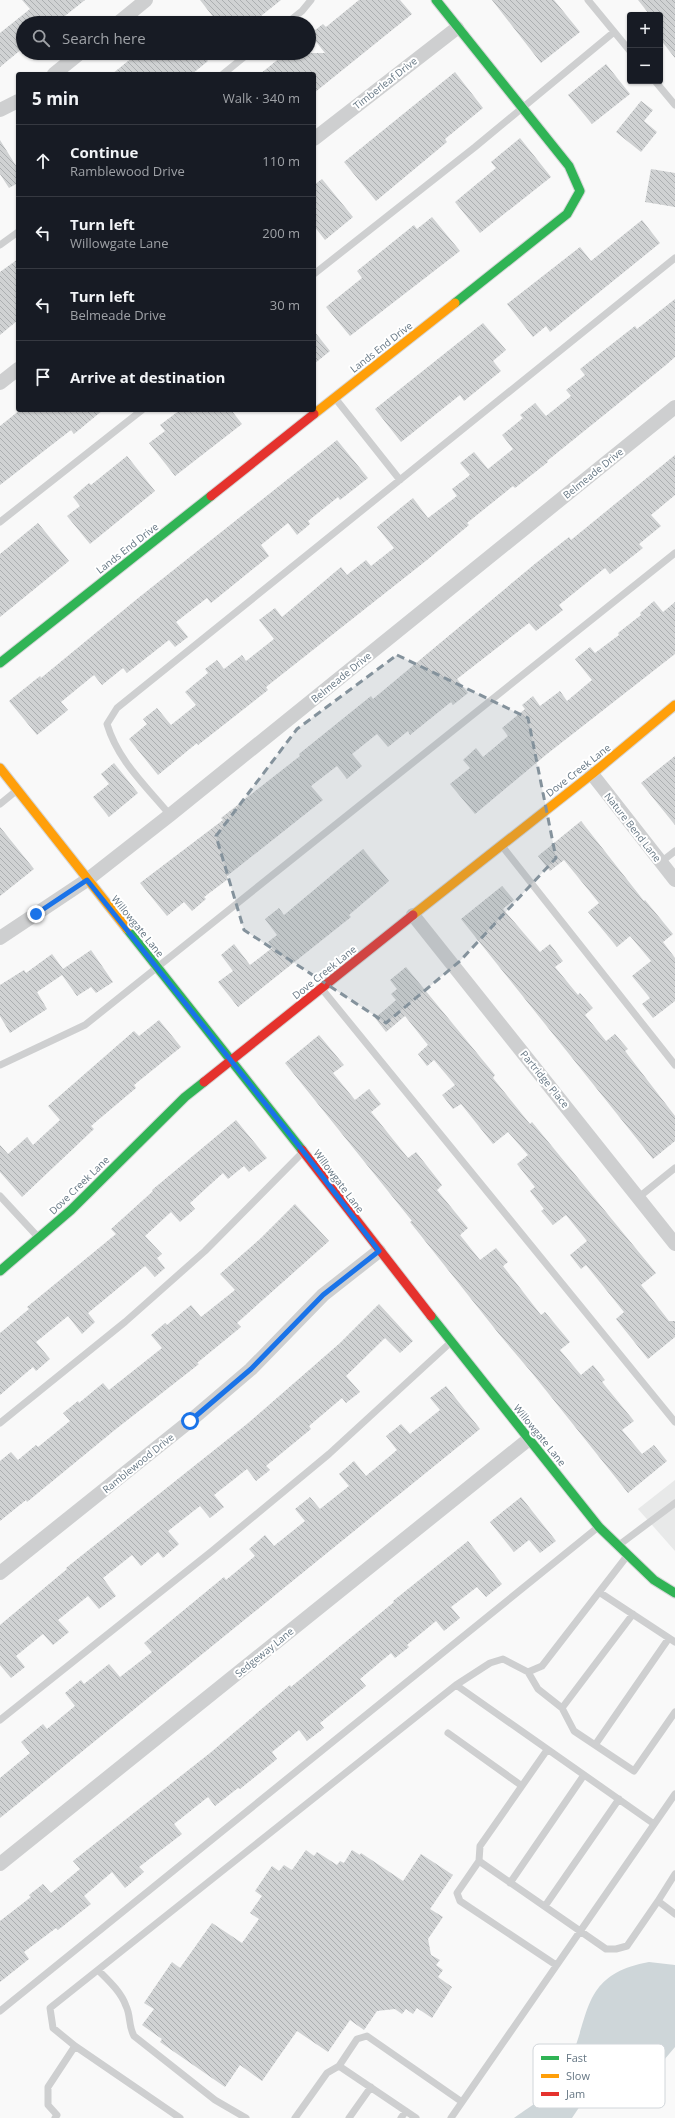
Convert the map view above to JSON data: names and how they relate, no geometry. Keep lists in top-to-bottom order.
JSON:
{
  "streets": {
    "street": [
      "Timberleaf Drive",
      "Lands End Drive",
      "Belmeade Drive",
      "Dove Creek Lane",
      "Nature Bend Lane",
      "Willowgate Lane",
      "Partridge Place",
      "Ramblewood Drive",
      "Sedgeway Lane"
    ]
  },
  "crossings": [
    ["Timberleaf Drive", "Lands End Drive"],
    ["Belmeade Drive", "Willowgate Lane"],
    ["Dove Creek Lane", "Nature Bend Lane"],
    ["Dove Creek Lane", "Willowgate Lane"],
    ["Dove Creek Lane", "Partridge Place"],
    ["Willowgate Lane", "Ramblewood Drive"],
    ["Willowgate Lane", "Sedgeway Lane"]
  ],
  "legend": ["Fast", "Slow", "Jam"],
  "page": {
    "map_buttons": ["+", "−"],
    "search": "Search here",
    "heading": ["5 min", "Walk · 340 m"],
    "list": [
      ["Continue", "Ramblewood Drive", "110 m"],
      ["Turn left", "Willowgate Lane", "200 m"],
      ["Turn left", "Belmeade Drive", "30 m"],
      "Arrive at destination"
    ]
  }
}
